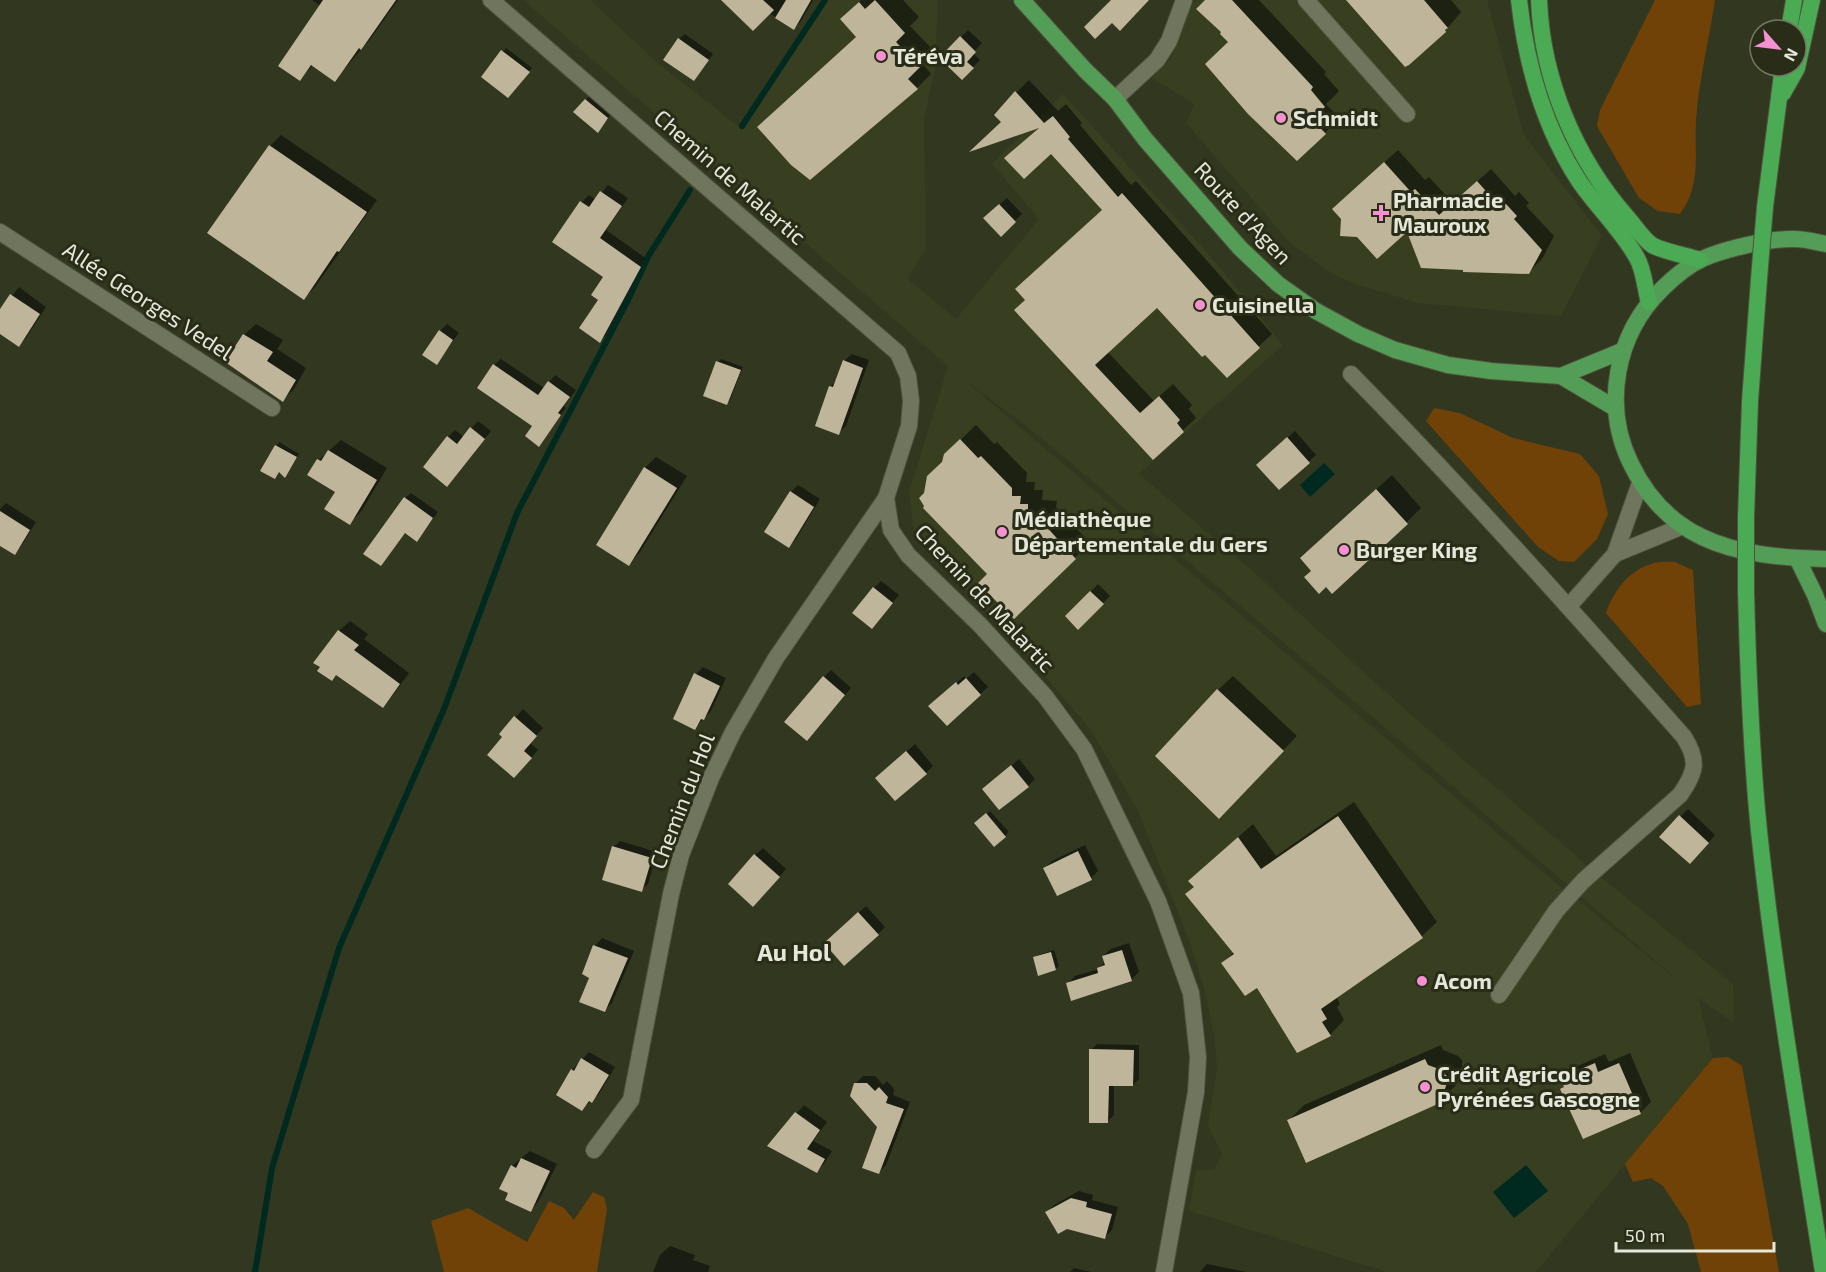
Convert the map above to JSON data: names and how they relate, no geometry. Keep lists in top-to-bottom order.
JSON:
{
  "streets": {
    "main road": ["Route d'Agen"],
    "street": ["Chemin de Malartic", "Allée Georges Vedel", "Chemin du Hol"]
  },
  "crossings": [
    ["Chemin de Malartic", "Chemin du Hol"]
  ],
  "districts": ["Au Hol"],
  "places": {
    "other": [
      "Téréva",
      "Schmidt",
      "Cuisinella",
      "Médiathèque Départementale du Gers",
      "Burger King",
      "Acom",
      "Crédit Agricole Pyrénées Gascogne"
    ],
    "health": ["Pharmacie Mauroux"]
  },
  "scale_bar": "50 m",
  "north": "bottom right"
}
